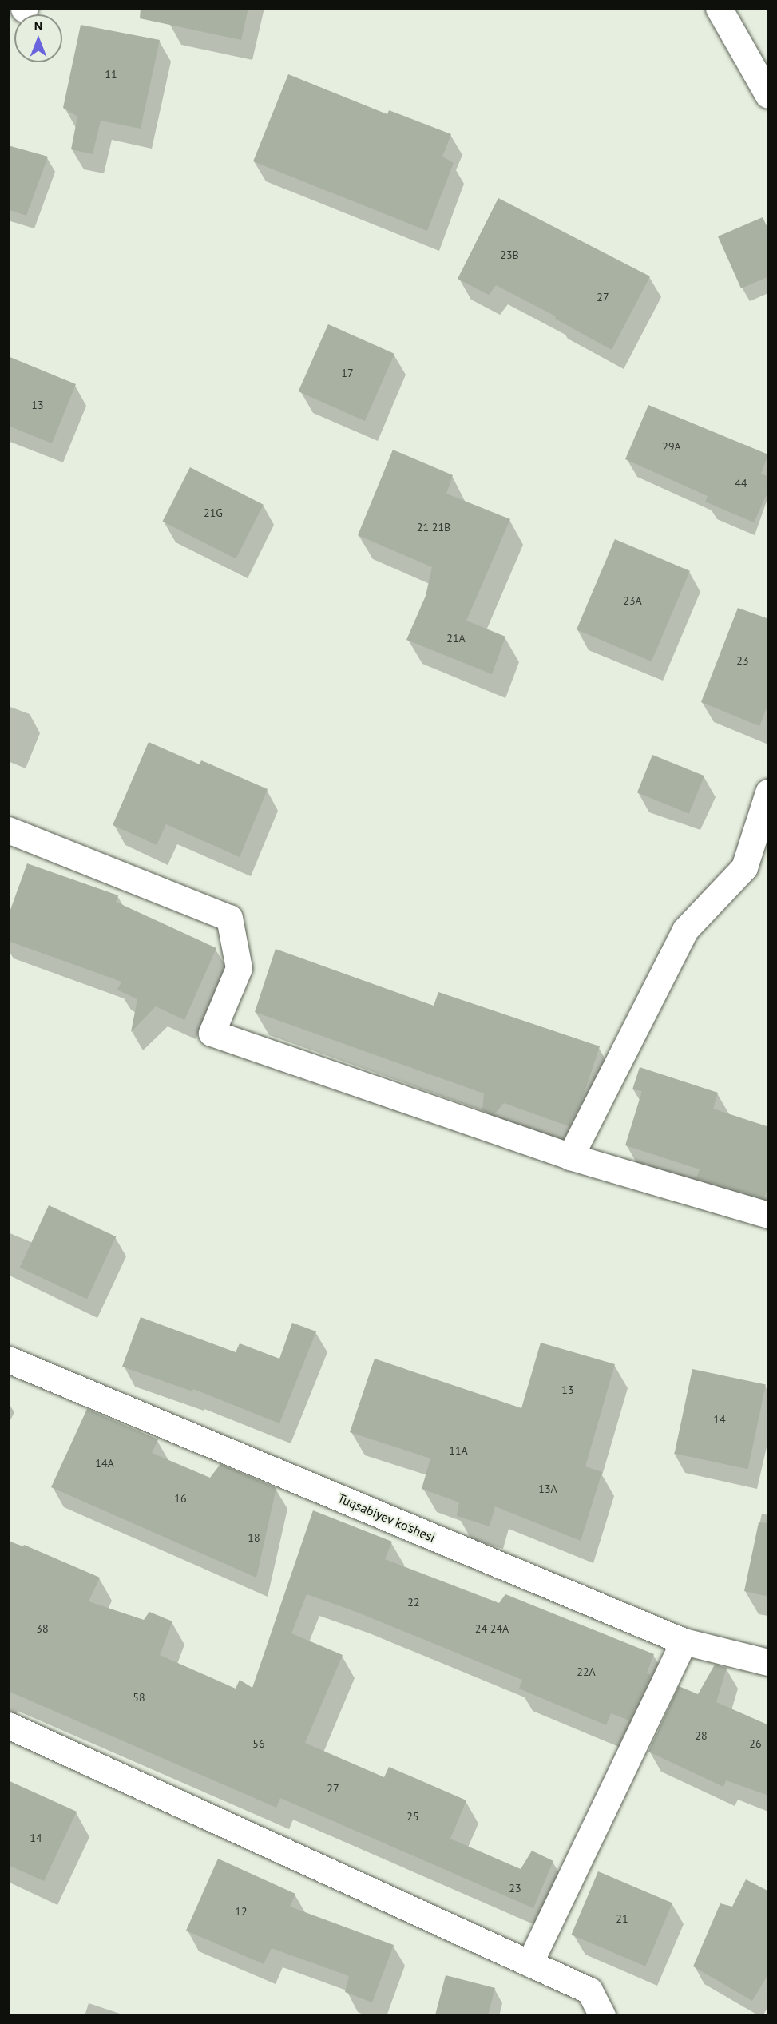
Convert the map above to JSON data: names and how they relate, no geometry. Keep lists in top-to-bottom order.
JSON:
{
  "streets": {
    "street": ["Tuqsabiyev ko'shesi"]
  },
  "house_numbers": [
    "11",
    "23B",
    "27",
    "17",
    "13",
    "29A",
    "44",
    "21G",
    "21 21B",
    "23A",
    "21A",
    "23",
    "13",
    "14",
    "11A",
    "14A",
    "13A",
    "16",
    "18",
    "22",
    "38",
    "24 24A",
    "22A",
    "58",
    "28",
    "56",
    "26",
    "27",
    "25",
    "14",
    "23",
    "12",
    "21"
  ],
  "north": "top"
}
